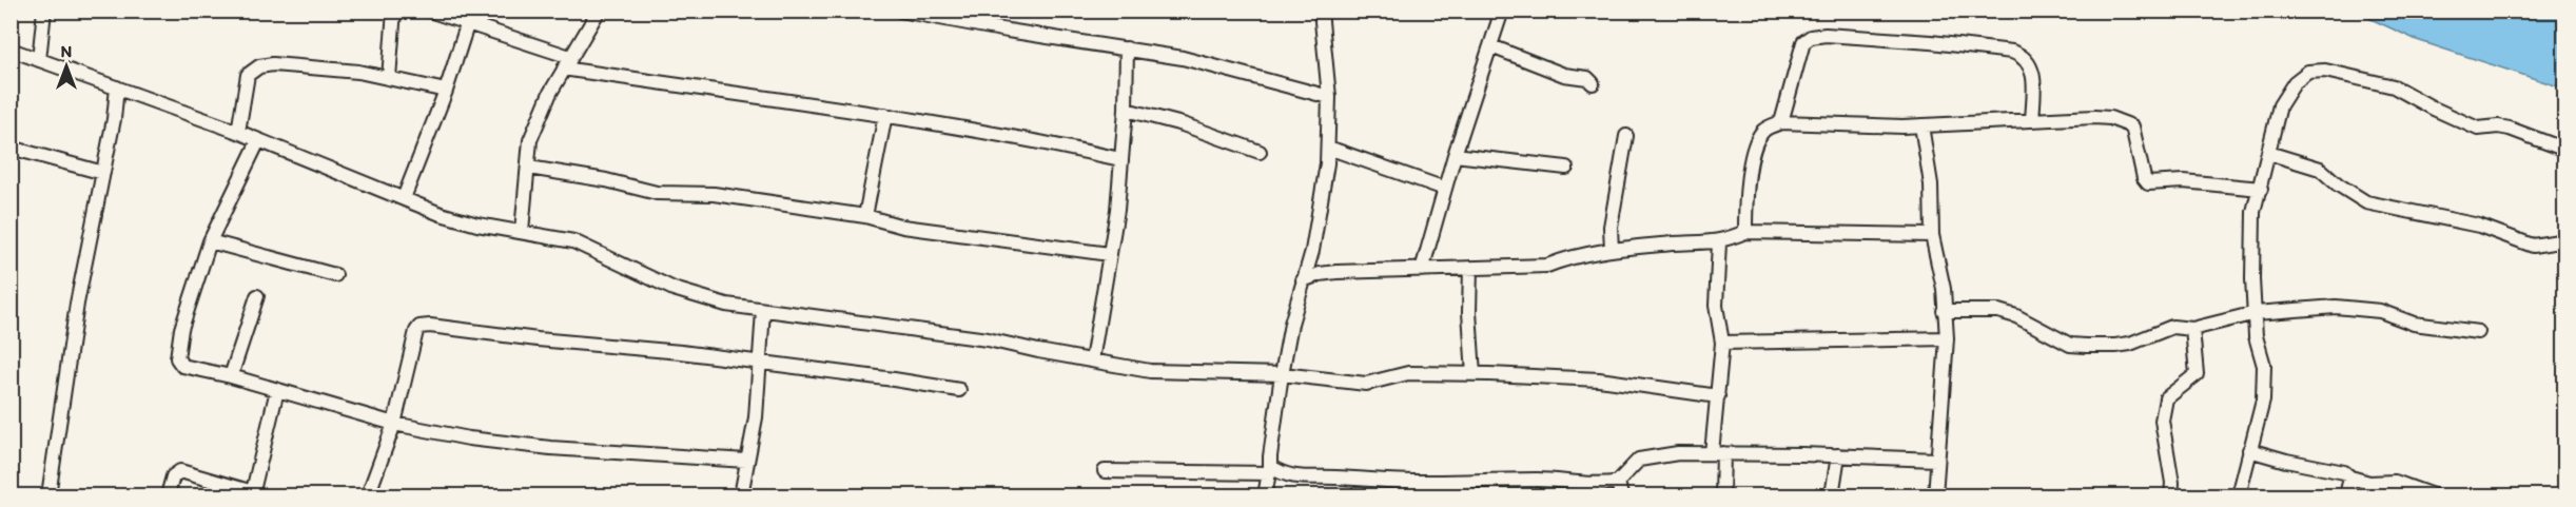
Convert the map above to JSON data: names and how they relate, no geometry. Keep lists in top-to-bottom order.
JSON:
{
  "north": "top"
}
